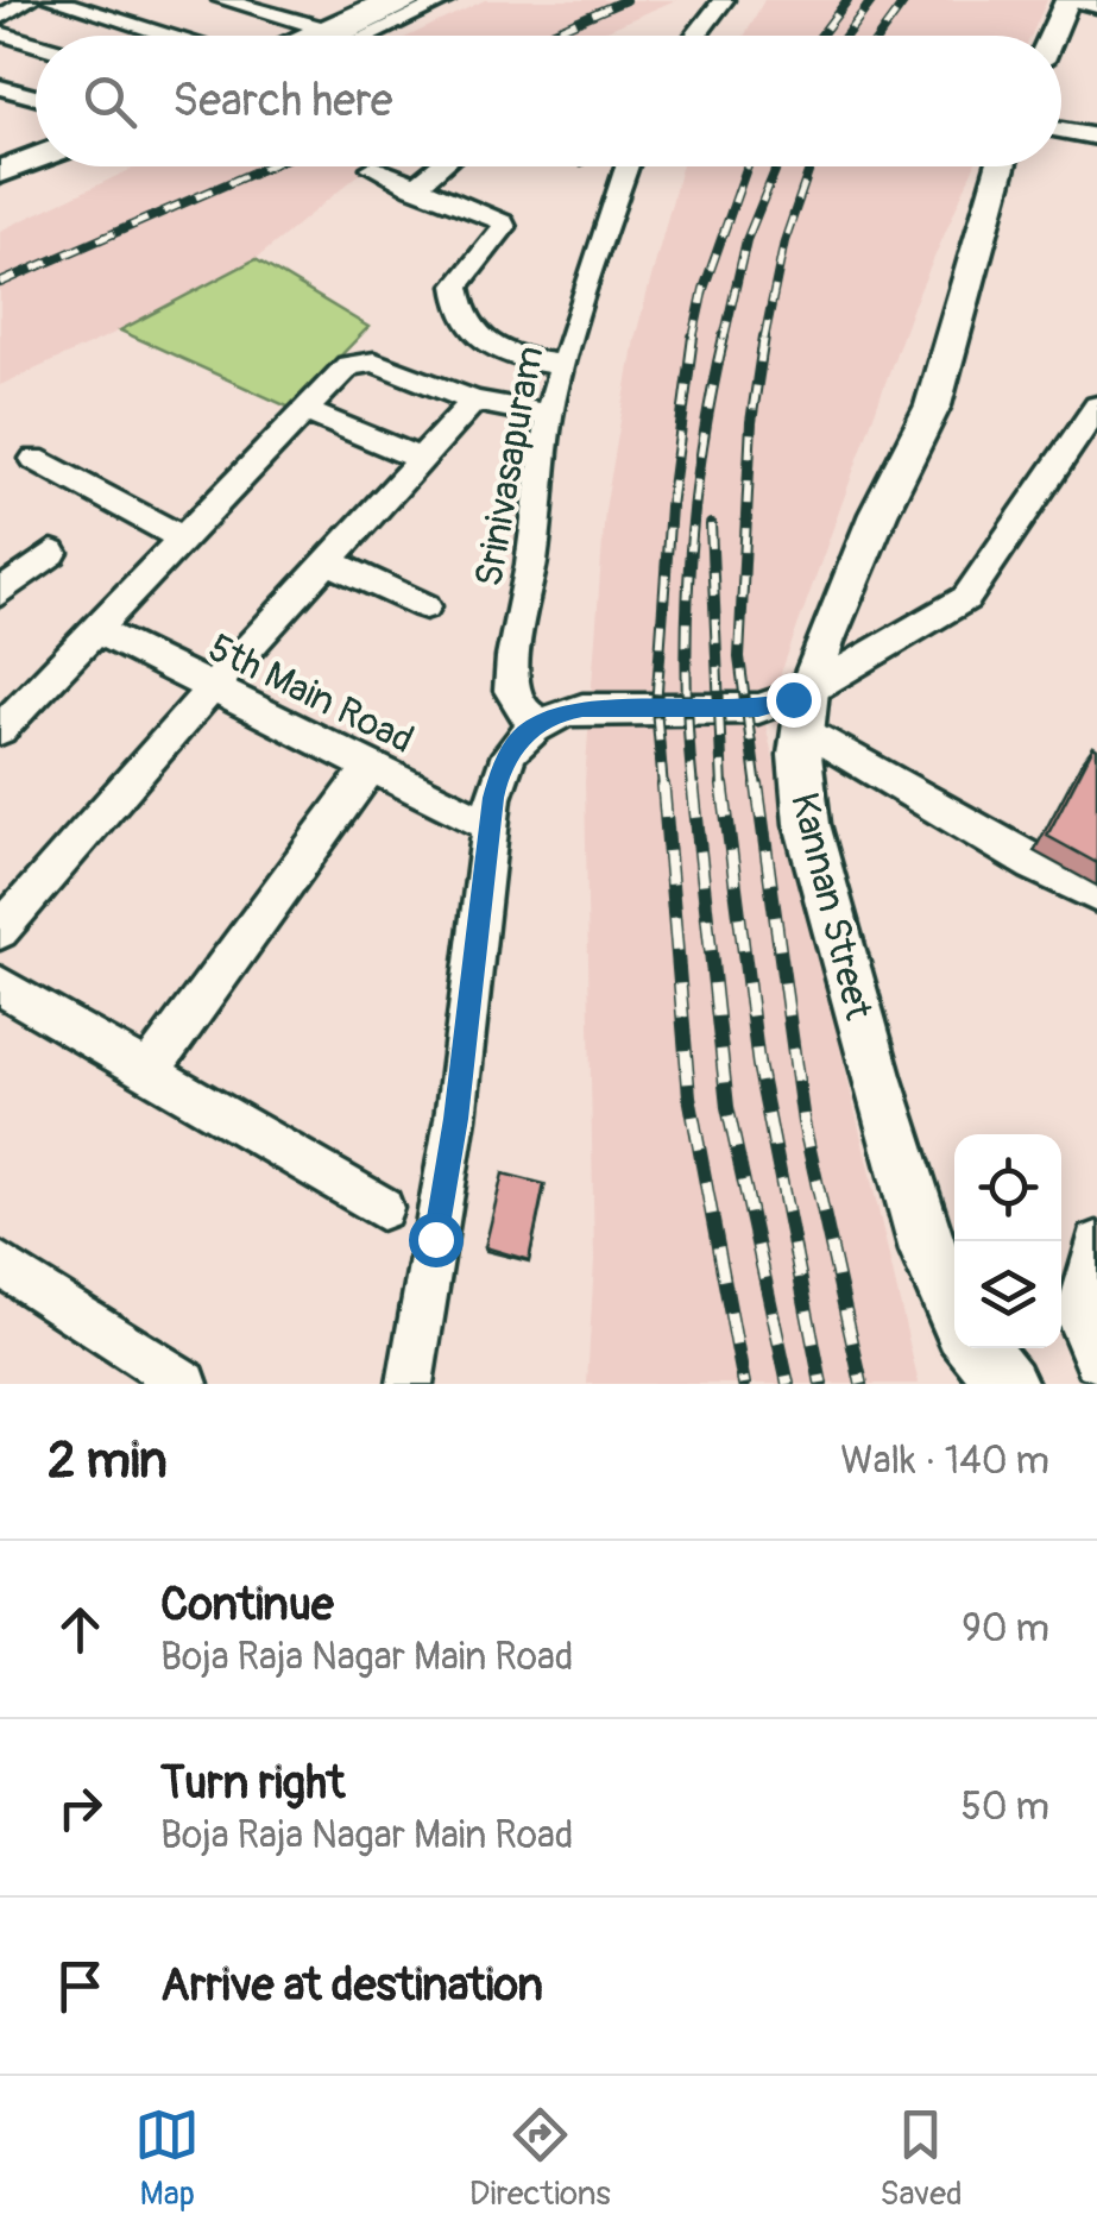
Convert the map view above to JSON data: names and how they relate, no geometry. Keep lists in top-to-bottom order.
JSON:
{
  "streets": {
    "street": ["Srinivasapuram", "5th Main Road", "Kannan Street"]
  },
  "page": {
    "search": "Search here",
    "heading": ["2 min", "Walk · 140 m"],
    "list": [
      ["Continue", "Boja Raja Nagar Main Road", "90 m"],
      ["Turn right", "Boja Raja Nagar Main Road", "50 m"],
      "Arrive at destination"
    ],
    "nav": ["Map", "Directions", "Saved"]
  }
}
